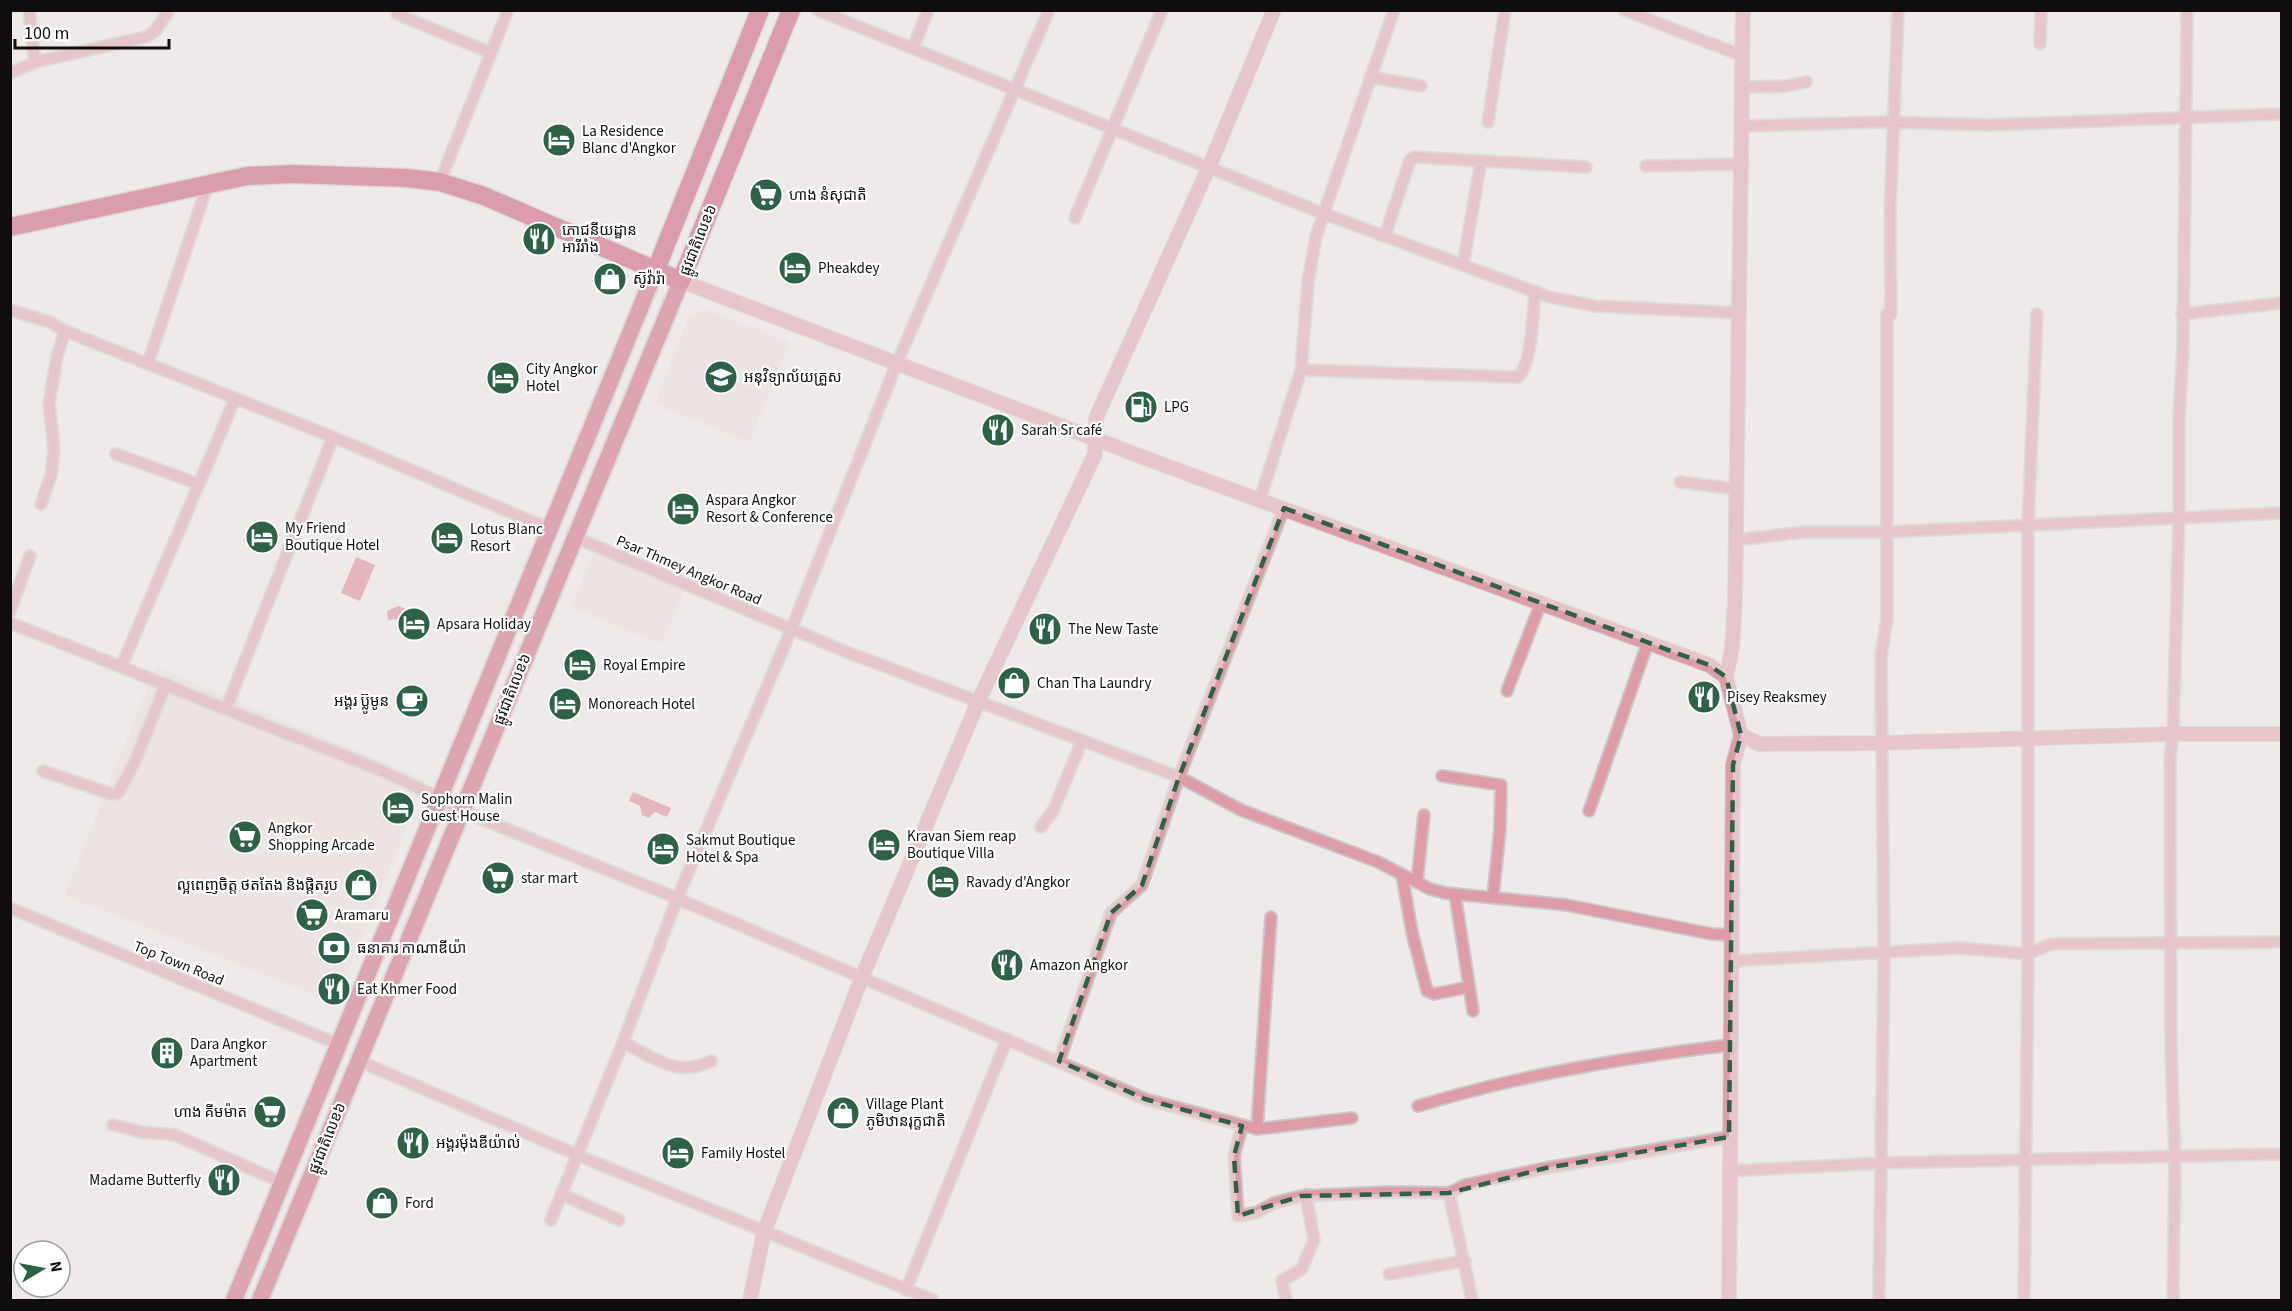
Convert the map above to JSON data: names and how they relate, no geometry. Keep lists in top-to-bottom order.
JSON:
{
  "streets": {
    "highway": ["ផ្លូវជាតិលេខ៦"],
    "street": ["Psar Thmey Angkor Road", "Top Town Road"]
  },
  "crossings": [
    ["ផ្លូវជាតិលេខ៦", "Psar Thmey Angkor Road"],
    ["ផ្លូវជាតិលេខ៦", "Top Town Road"]
  ],
  "places": {
    "hotel": [
      "La Residence Blanc d'Angkor",
      "Pheakdey",
      "City Angkor Hotel",
      "Aspara Angkor Resort & Conference",
      "My Friend Boutique Hotel",
      "Lotus Blanc Resort",
      "Apsara Holiday",
      "Royal Empire",
      "Monoreach Hotel",
      "Sophorn Malin Guest House",
      "Kravan Siem reap Boutique Villa",
      "Sakmut Boutique Hotel & Spa",
      "Ravady d'Angkor",
      "Family Hostel"
    ],
    "supermarket": [
      "ហាង នំសុជាតិ",
      "Angkor Shopping Arcade",
      "star mart",
      "Aramaru",
      "ហាង គីមម៉ាត"
    ],
    "restaurant": [
      "ភោជនីយដ្ឋាន អារីរាំង",
      "Sarah Sr café",
      "The New Taste",
      "Pisey Reaksmey",
      "Amazon Angkor",
      "Eat Khmer Food",
      "អង្គរម៉ុងឌីយ៉ាល់",
      "Madame Butterfly"
    ],
    "shop": [
      "ស៊ូវ៉ារ៉ា",
      "Chan Tha Laundry",
      "ល្អពេញចិត្ត ថតតែង និងផ្តិតរូប",
      "Village Plant ភូមិឋានរុក្ខជាតិ",
      "Ford"
    ],
    "school or university": ["អនុវិទ្យាល័យគ្រួស"],
    "fuel station": ["LPG"],
    "cafe": ["អង្គរ ប្ល៊ូមូន"],
    "bank": ["ធនាគារ កាណាឌីយ៉ា"],
    "building": ["Dara Angkor Apartment"]
  },
  "scale_bar": "100 m",
  "north": "right"
}
